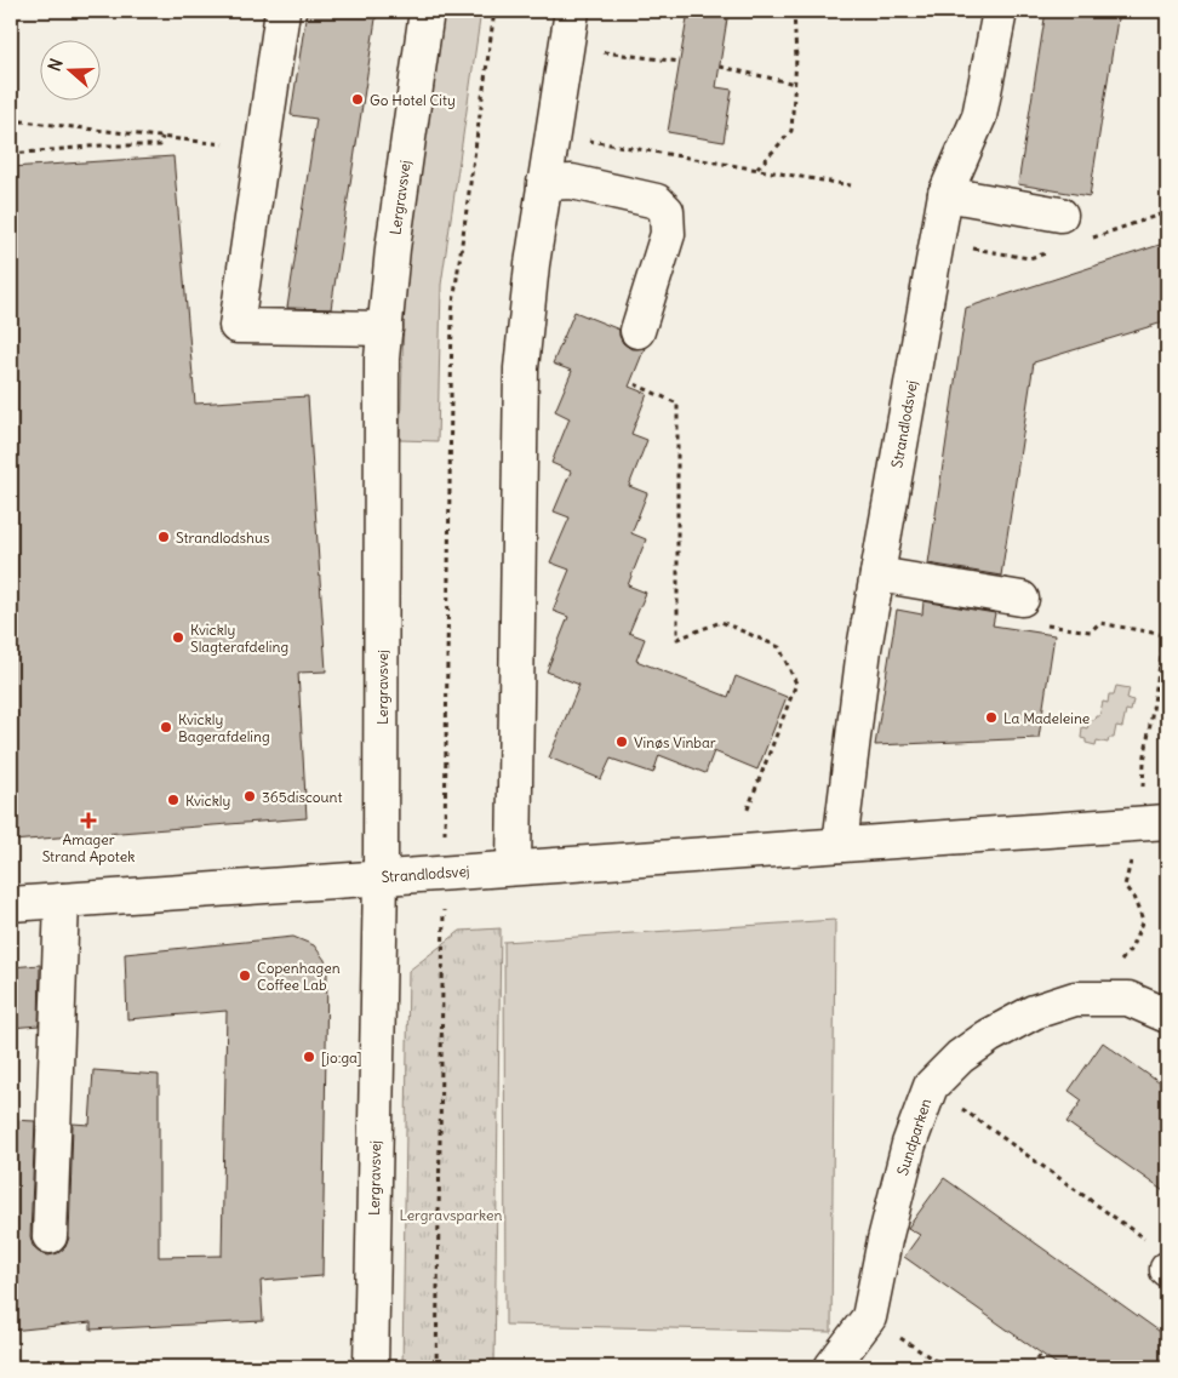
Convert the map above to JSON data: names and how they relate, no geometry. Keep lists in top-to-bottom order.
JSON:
{
  "streets": {
    "street": ["Lergravsvej", "Strandlodsvej", "Sundparken"]
  },
  "crossings": [
    ["Lergravsvej", "Strandlodsvej"]
  ],
  "parks": ["Lergravsparken"],
  "places": {
    "other": [
      "Go Hotel City",
      "Strandlodshus",
      "Kvickly Slagterafdeling",
      "La Madeleine",
      "Kvickly Bagerafdeling",
      "Vinøs Vinbar",
      "365discount",
      "Kvickly",
      "Copenhagen Coffee Lab",
      "[jo:ga]"
    ],
    "health": ["Amager Strand Apotek"]
  },
  "north": "left"
}
